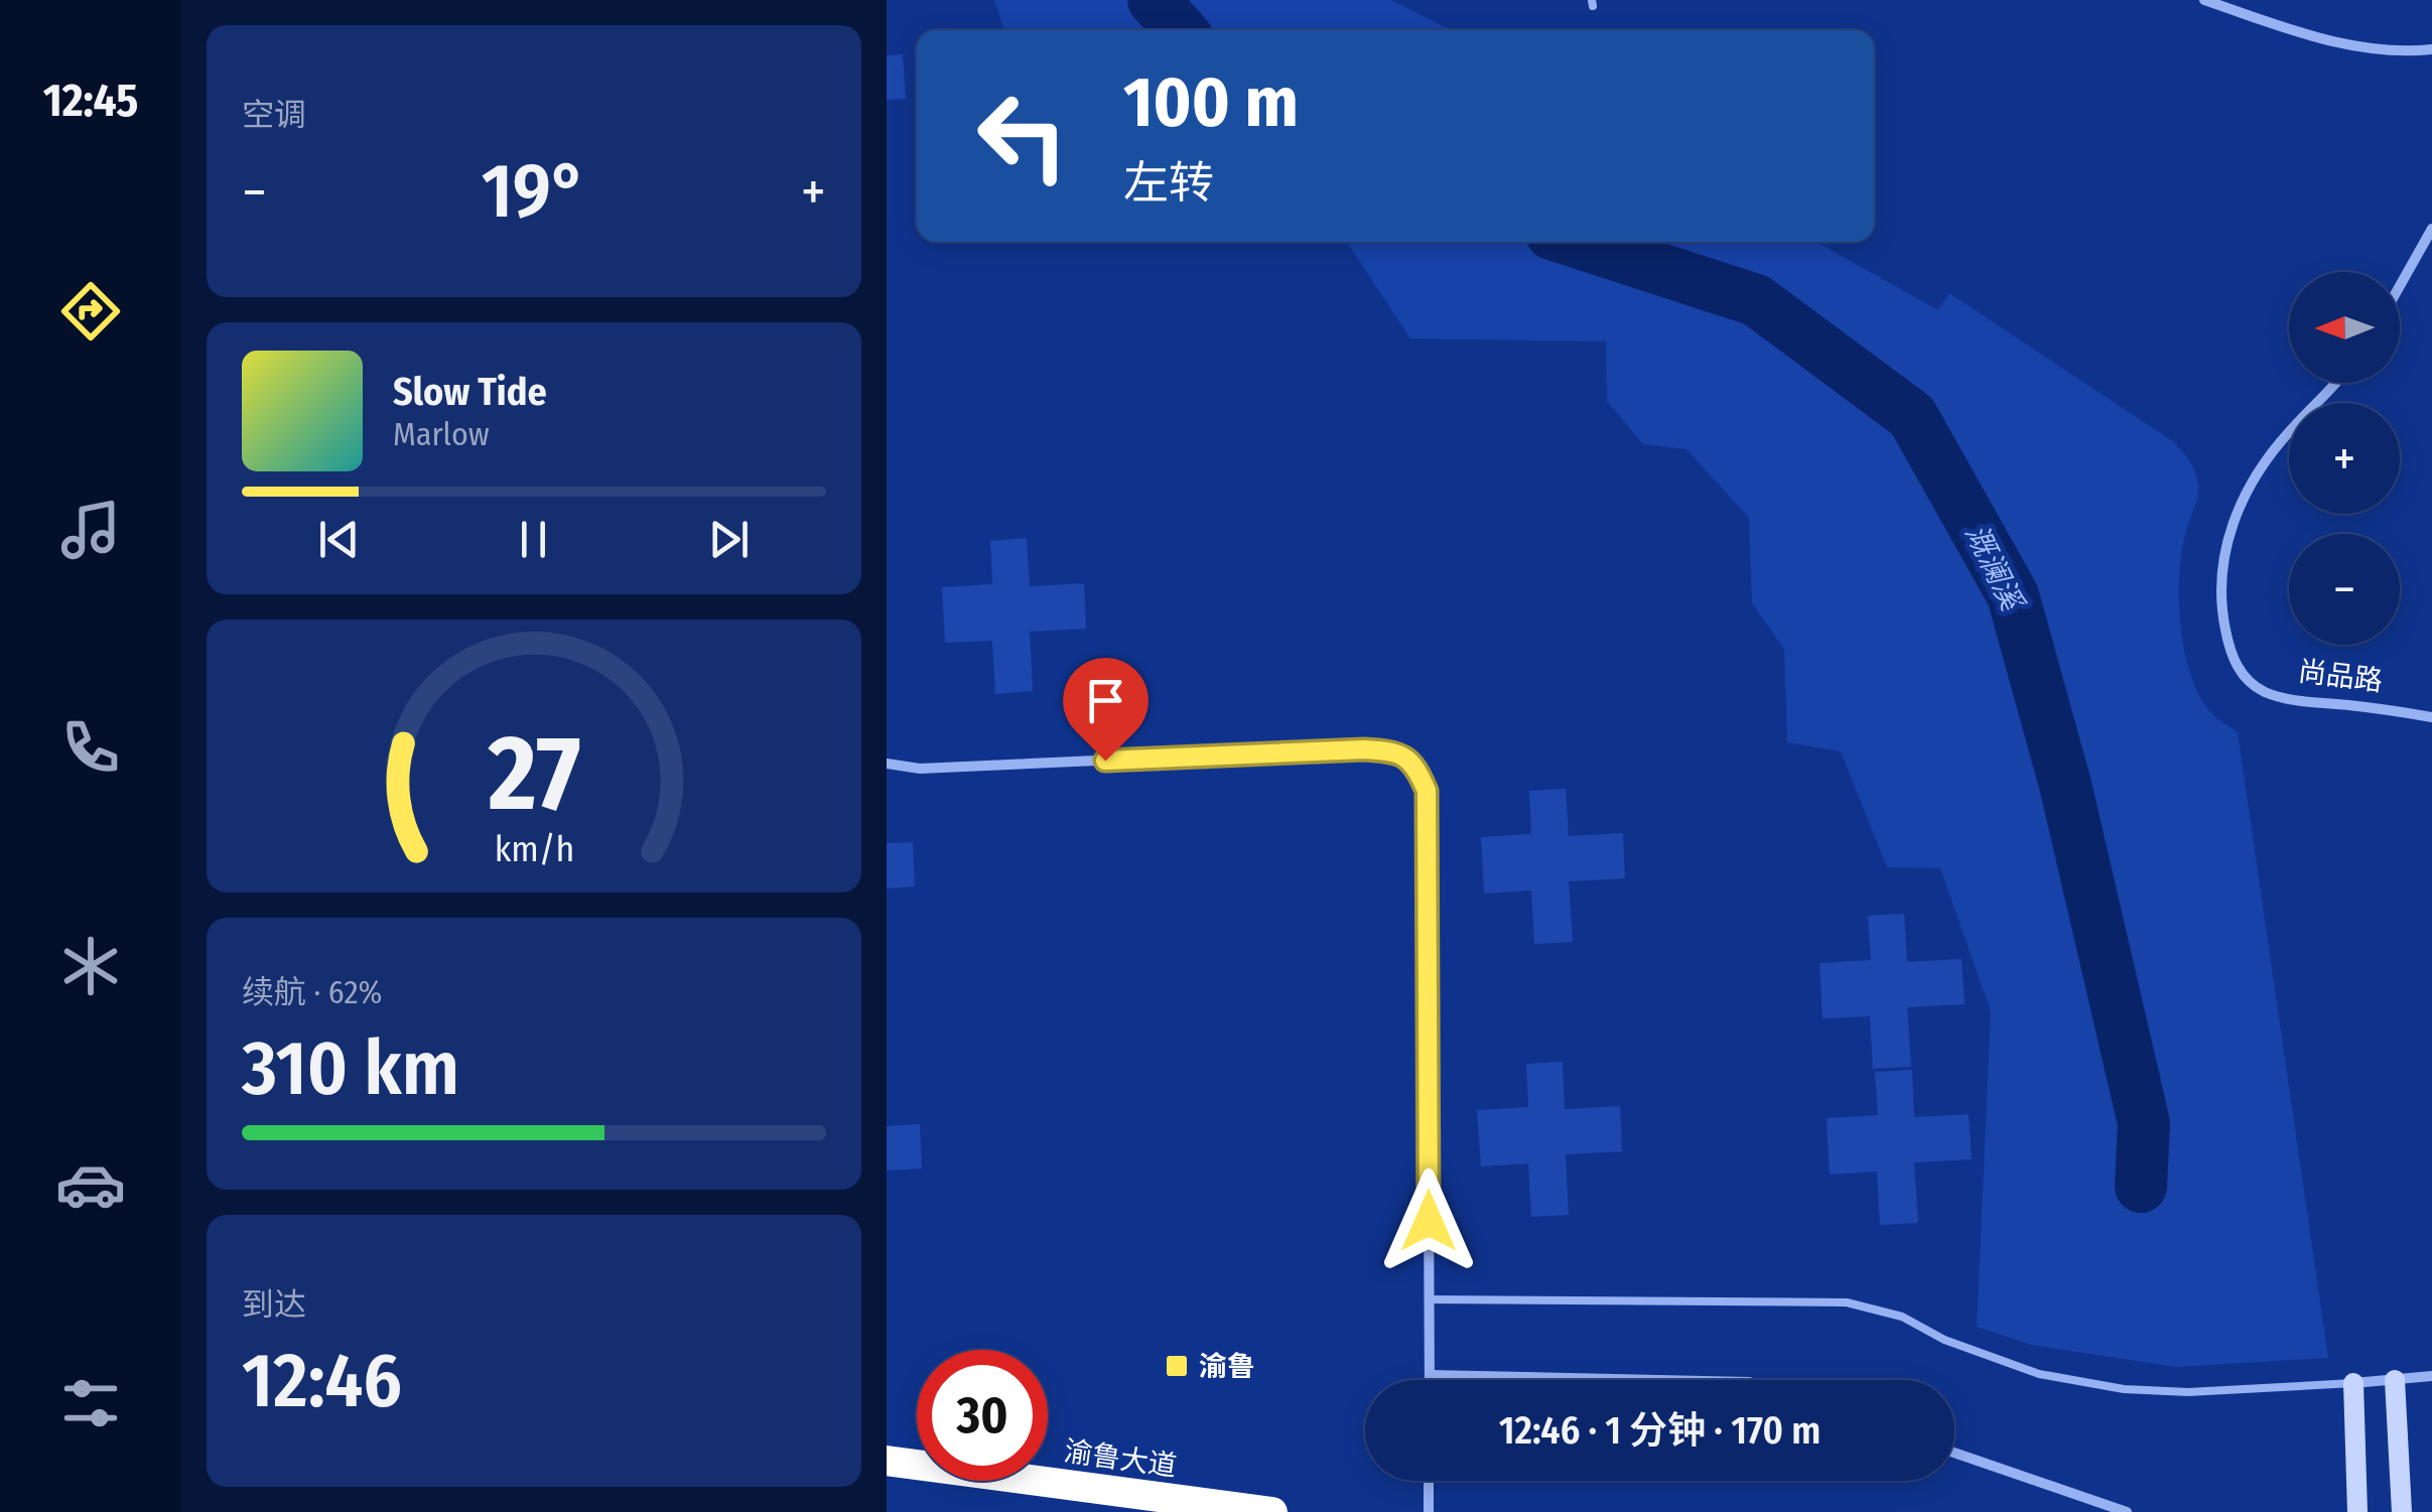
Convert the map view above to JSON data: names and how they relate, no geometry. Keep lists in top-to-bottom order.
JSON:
{
  "streets": {
    "highway": ["渝鲁大道"],
    "street": ["尚品路"]
  },
  "water": ["溉澜溪"],
  "places": {
    "transit": ["渝鲁"]
  },
  "north": "left",
  "page": {
    "tabs": "12:45",
    "tile": [
      "空调",
      ["续航 · 62%", "310 km"],
      ["到达", "12:46"]
    ],
    "turn": ["100 m", "左转"],
    "heat": ["−", "19°", "+"],
    "map_buttons": ["+", "−"],
    "song": ["Slow Tide", "Marlow"],
    "limit": "30",
    "trip": "12:46 · 1 分钟 · 170 m",
    "gauge": ["27", "km/h"]
  }
}
